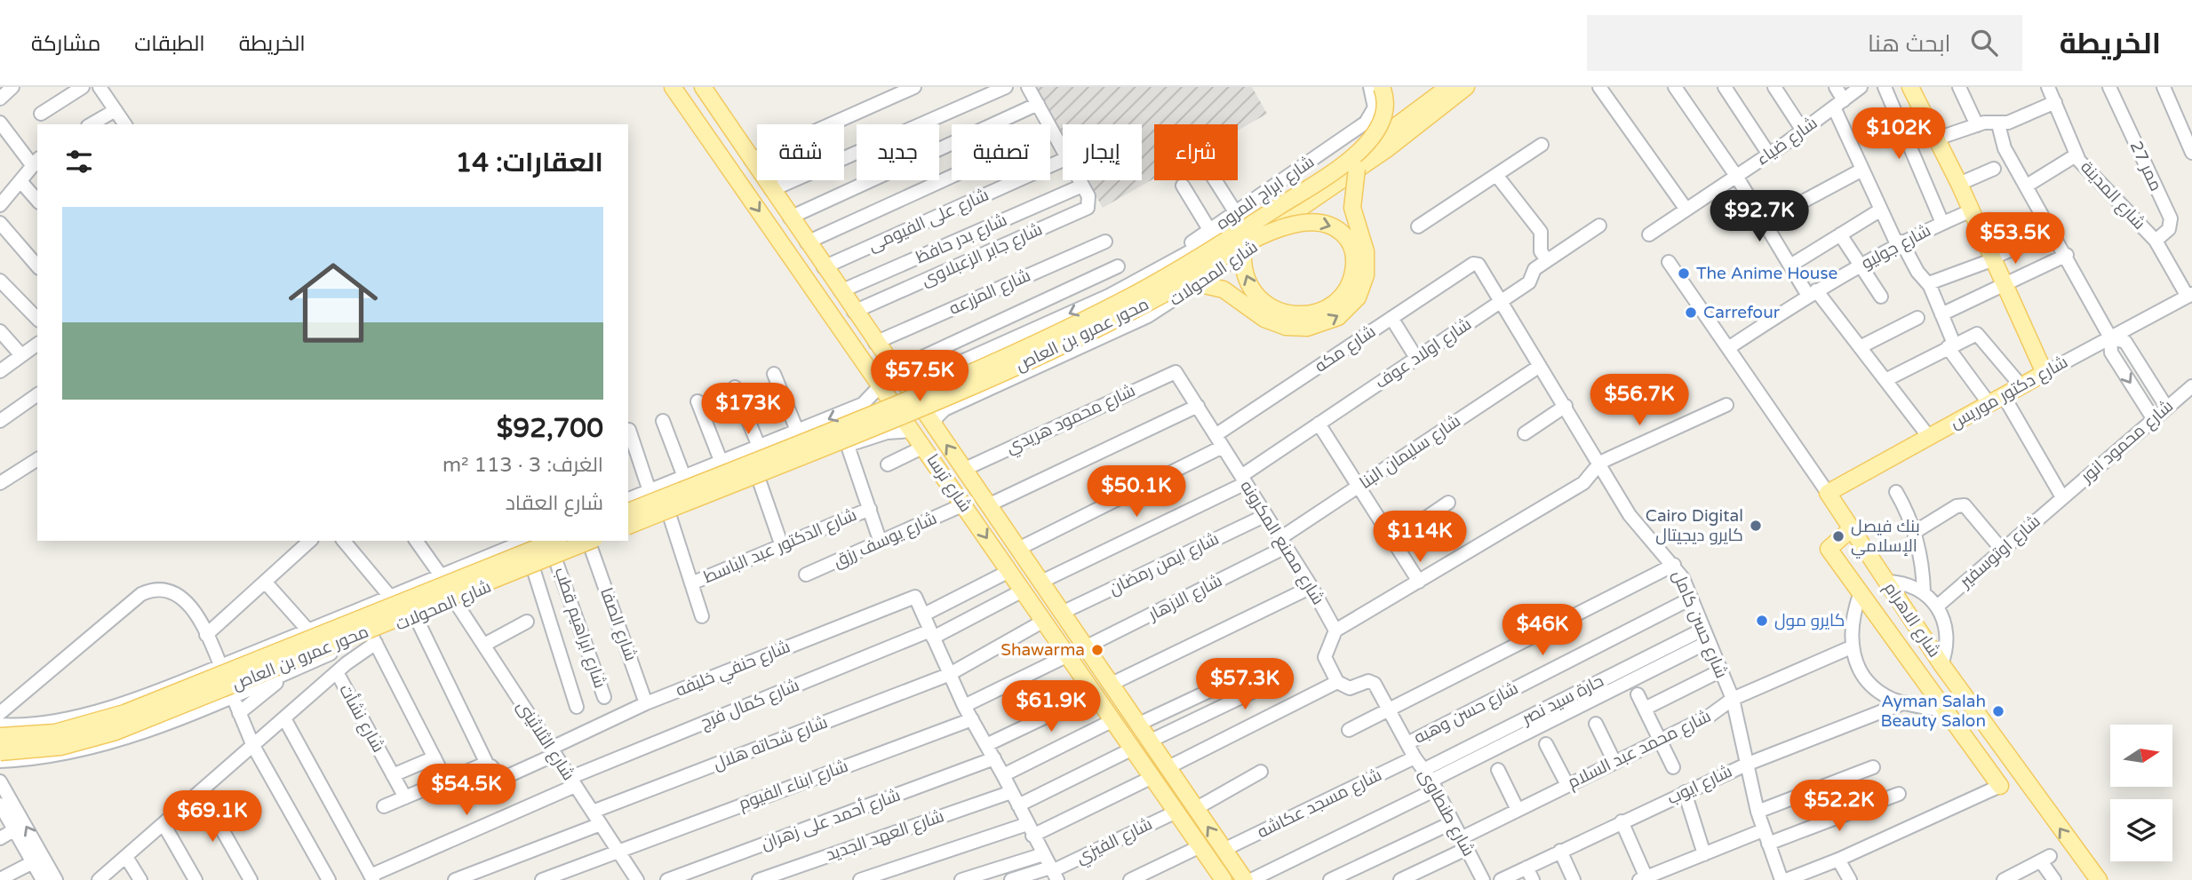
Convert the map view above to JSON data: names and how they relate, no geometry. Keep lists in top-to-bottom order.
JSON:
{
  "streets": {
    "main road": [
      "محور عمرو بن العاص",
      "شارع دكتور موريس",
      "شارع ترسا",
      "شارع الاهرام"
    ],
    "street": [
      "شارع ضياء",
      "ممر 27",
      "شارع ابراج المروه",
      "شارع المدينة",
      "شارع على الفيومى",
      "شارع بدر حافظ",
      "شارع جوليو",
      "شارع جابر الزعبلاوى",
      "شارع المحولات",
      "شارع المزرعه",
      "شارع مكه",
      "شارع اولاد عوف",
      "شارع محمود هريدي",
      "شارع محمود انور",
      "شارع سليمان البنا",
      "شارع يوسف رزق",
      "شارع مصنع المكرونه",
      "شارع الدكتور عبد الباسط",
      "شارع اوتوسفير",
      "شارع ايمن رمضان",
      "شارع الازهار",
      "شارع الصفا",
      "شارع حسن كامل",
      "شارع ابراهيم قطب",
      "شارع حنفي خليفه",
      "شارع كمال فرج",
      "شارع حسن وهبه",
      "شارع نشأت",
      "شارع الثلاثينى",
      "شارع شحاته هلال",
      "شارع محمد عبد السلام",
      "شارع ابناء الفيوم",
      "شارع ايوب",
      "شارع مسجد عكاشه",
      "شارع طنطاوى",
      "شارع أحمد على زهران",
      "شارع العهد الجديد",
      "شارع الفيزي"
    ]
  },
  "crossings": [
    ["ممر 27", "شارع المدينة"],
    ["شارع ابراج المروه", "شارع المحولات"],
    ["شارع المدينة", "شارع دكتور موريس"],
    ["شارع على الفيومى", "شارع ترسا"],
    ["شارع بدر حافظ", "شارع جابر الزعبلاوى"],
    ["شارع بدر حافظ", "شارع ترسا"],
    ["شارع جوليو", "شارع الاهرام"],
    ["شارع جابر الزعبلاوى", "شارع ترسا"],
    ["شارع المحولات", "محور عمرو بن العاص"],
    ["شارع المحولات", "شارع ترسا"],
    ["شارع المحولات", "شارع الصفا"],
    ["شارع المحولات", "شارع ابراهيم قطب"],
    ["شارع المحولات", "شارع الثلاثينى"],
    ["شارع المزرعه", "شارع ترسا"],
    ["محور عمرو بن العاص", "شارع الصفا"],
    ["شارع مكه", "شارع ترسا"],
    ["شارع مكه", "شارع مصنع المكرونه"],
    ["شارع مكه", "شارع حسن كامل"],
    ["شارع اولاد عوف", "شارع ترسا"],
    ["شارع اولاد عوف", "شارع مصنع المكرونه"],
    ["شارع اولاد عوف", "شارع حسن كامل"],
    ["شارع دكتور موريس", "شارع الاهرام"],
    ["شارع محمود هريدي", "شارع ترسا"],
    ["شارع محمود هريدي", "شارع مصنع المكرونه"],
    ["شارع محمود انور", "شارع اوتوسفير"],
    ["شارع سليمان البنا", "شارع مصنع المكرونه"],
    ["شارع سليمان البنا", "شارع الازهار"],
    ["شارع سليمان البنا", "شارع حسن كامل"],
    ["شارع ترسا", "شارع يوسف رزق"],
    ["شارع ترسا", "شارع ايمن رمضان"],
    ["شارع ترسا", "شارع الازهار"],
    ["شارع ترسا", "شارع كمال فرج"],
    ["شارع ترسا", "شارع شحاته هلال"],
    ["شارع ترسا", "شارع مسجد عكاشه"],
    ["شارع ترسا", "شارع الفيزي"],
    ["شارع مصنع المكرونه", "شارع ايمن رمضان"],
    ["شارع مصنع المكرونه", "شارع الازهار"],
    ["شارع الصفا", "شارع حنفي خليفه"],
    ["شارع حسن كامل", "شارع حسن وهبه"],
    ["شارع حسن كامل", "شارع محمد عبد السلام"],
    ["شارع حسن كامل", "شارع ايوب"],
    ["شارع حنفي خليفه", "شارع الثلاثينى"],
    ["شارع كمال فرج", "شارع الثلاثينى"],
    ["شارع حسن وهبه", "شارع طنطاوى"],
    ["شارع الثلاثينى", "شارع شحاته هلال"],
    ["شارع الثلاثينى", "شارع ابناء الفيوم"],
    ["شارع محمد عبد السلام", "شارع طنطاوى"],
    ["شارع مسجد عكاشه", "شارع طنطاوى"]
  ],
  "places": [
    "The Anime House",
    "Carrefour",
    "Cairo Digital كايرو ديجيتال",
    "بنك فيصل الإسلامي",
    "كايرو مول",
    "Shawarma",
    "Ayman Salah Beauty Salon"
  ],
  "north": "right",
  "page": {
    "header": "الخريطة",
    "search": "ابحث هنا",
    "nav": ["الخريطة", "الطبقات", "مشاركة"],
    "price": [
      "$102K",
      "$92.7K",
      "$53.5K",
      "$57.5K",
      "$56.7K",
      "$173K",
      "$50.1K",
      "$114K",
      "$46K",
      "$57.3K",
      "$61.9K",
      "$54.5K",
      "$52.2K",
      "$69.1K"
    ],
    "chip": [
      "شراء",
      "إيجار",
      "تصفية",
      "جديد",
      "شقة"
    ],
    "heading": "العقارات: 14",
    "list": [
      {
        "name": "$92,700",
        "note": "الغرف: 3 · 113 m² · شارع العقاد"
      }
    ]
  }
}
